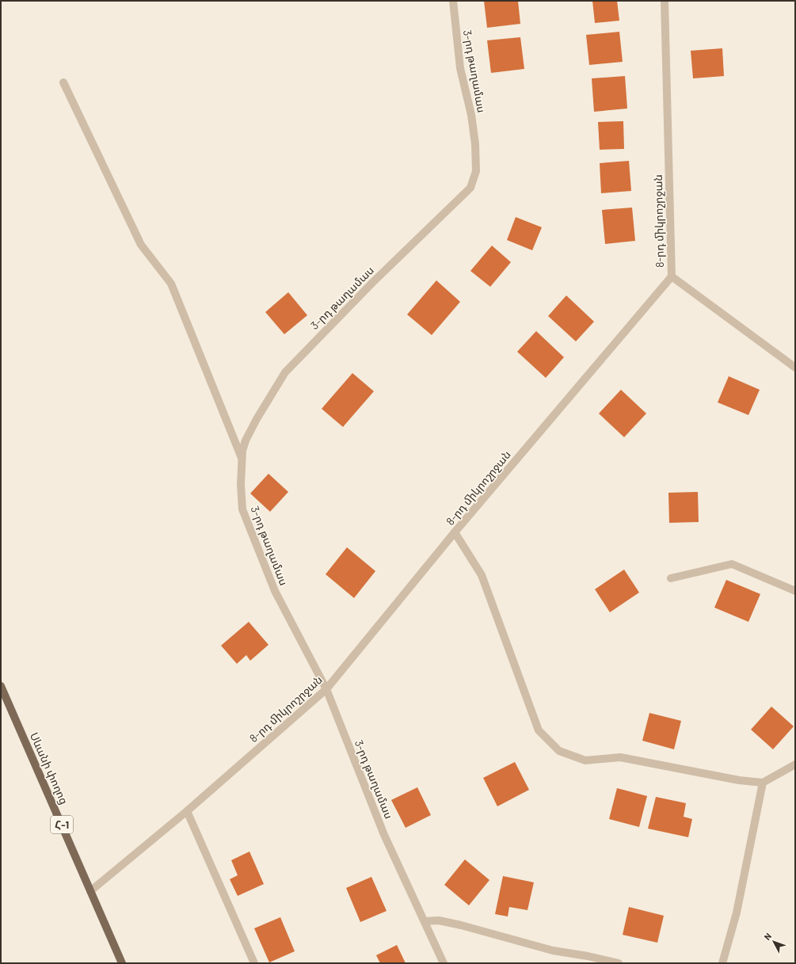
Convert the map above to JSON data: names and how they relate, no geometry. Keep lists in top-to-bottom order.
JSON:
{
  "streets": {
    "main road": ["Սևանի փողոց", "Հ-1"],
    "street": ["3-րդ թաղամաս", "8-րդ միկրոշրջան"]
  },
  "crossings": [
    ["3-րդ թաղամաս", "8-րդ միկրոշրջան"],
    ["8-րդ միկրոշրջան", "Սևանի փողոց"]
  ],
  "north": "top left"
}
